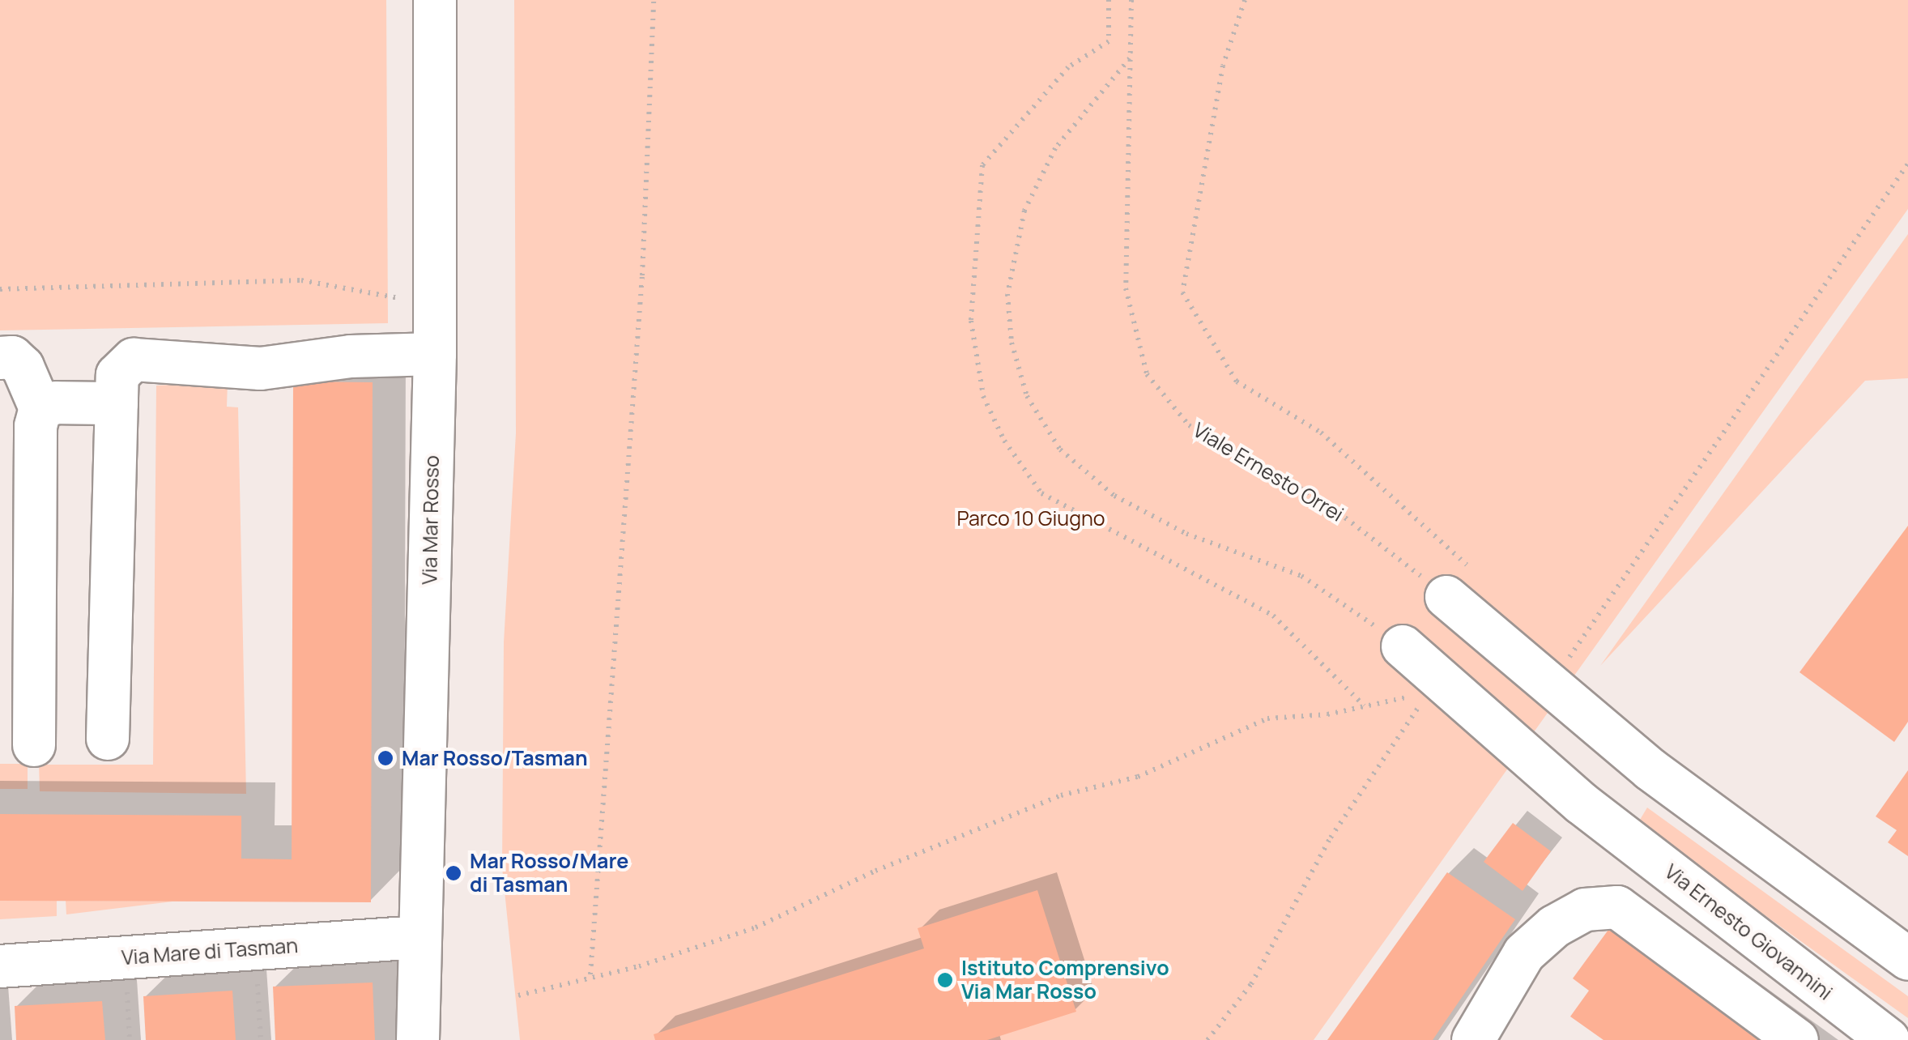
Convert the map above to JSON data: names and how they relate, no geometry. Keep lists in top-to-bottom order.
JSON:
{
  "streets": {
    "street": ["Via Mar Rosso", "Via Ernesto Giovannini", "Via Mare di Tasman"],
    "path": ["Viale Ernesto Orrei"]
  },
  "crossings": [
    ["Via Mar Rosso", "Via Mare di Tasman"]
  ],
  "parks": ["Parco 10 Giugno"],
  "places": ["Mar Rosso/Tasman", "Mar Rosso/Mare di Tasman", "Istituto Comprensivo Via Mar Rosso"]
}
